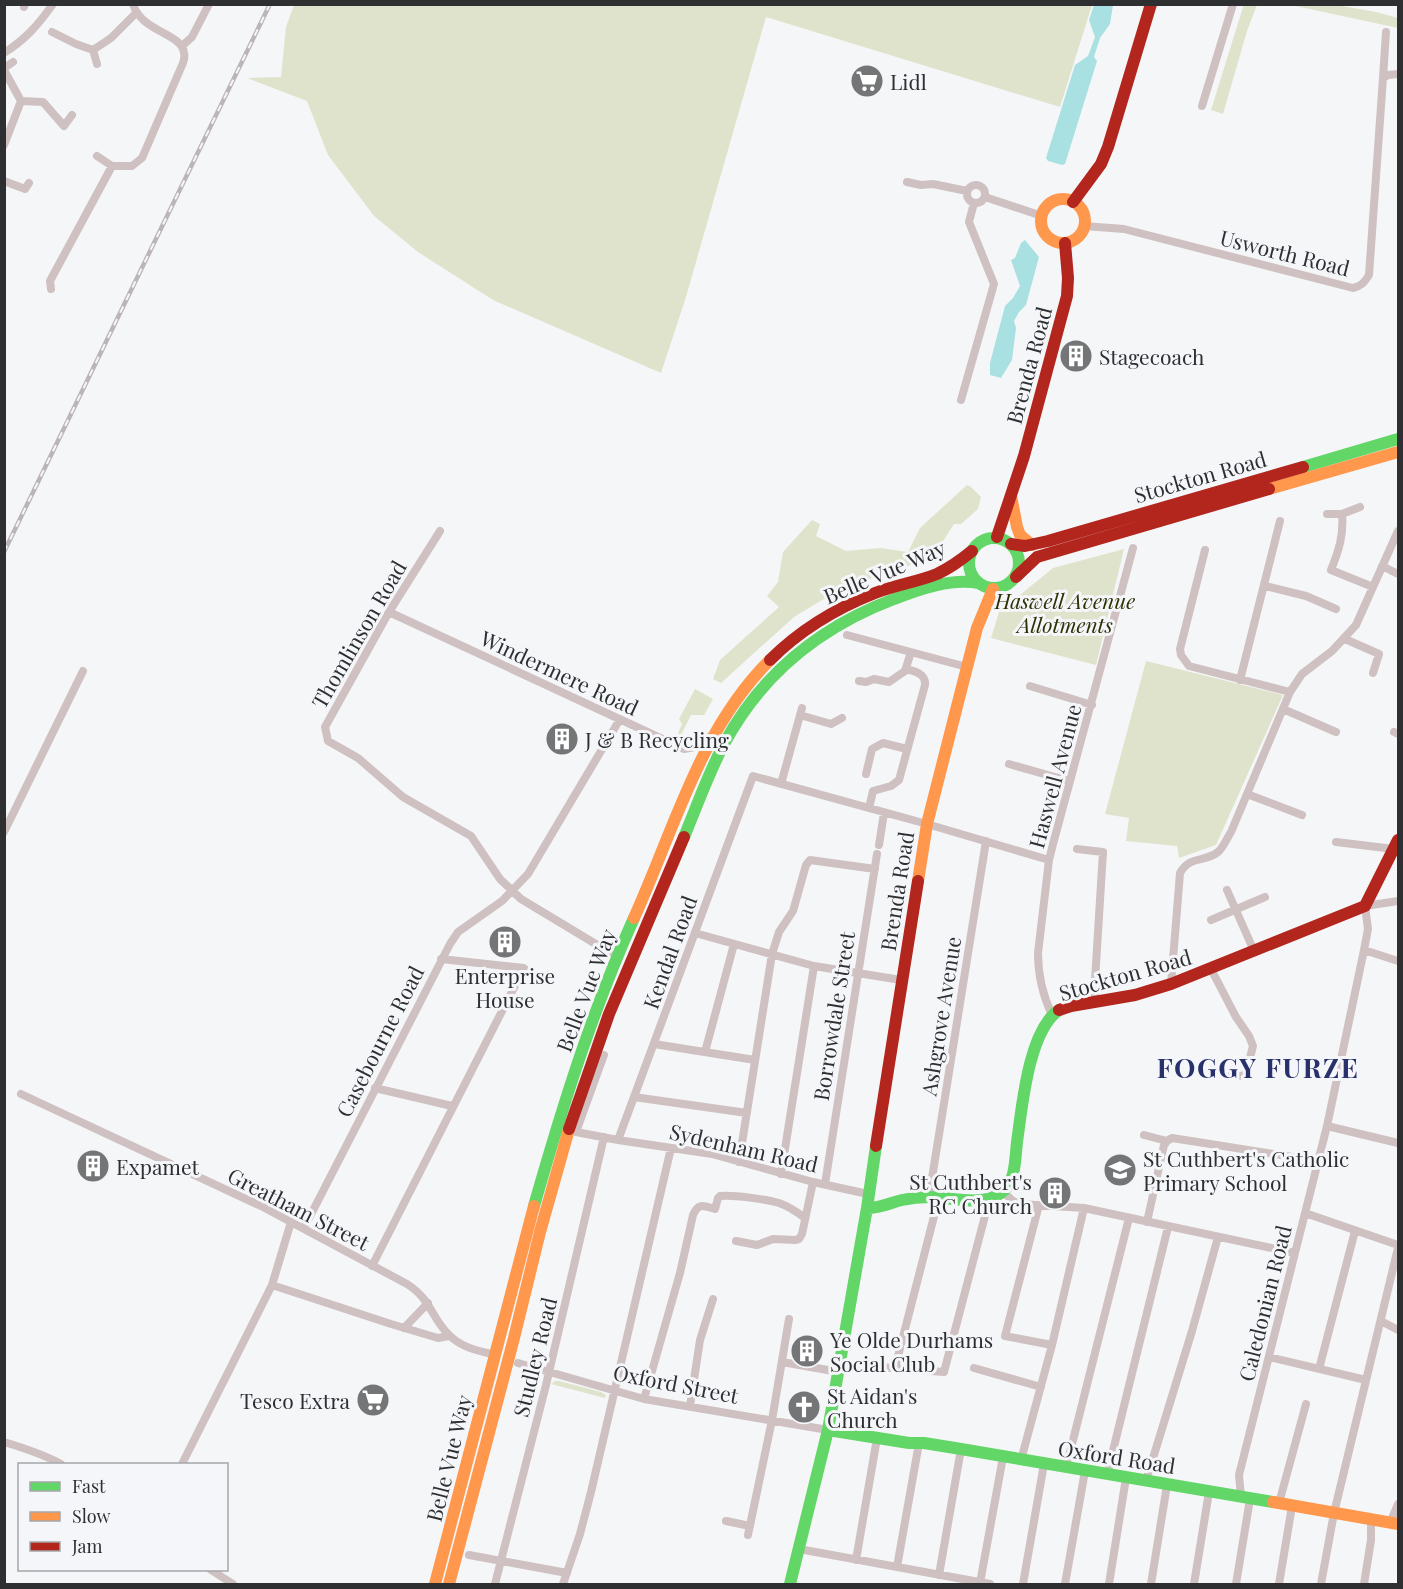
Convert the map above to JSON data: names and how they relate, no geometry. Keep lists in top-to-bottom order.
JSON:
{
  "streets": {
    "main road": [
      "Brenda Road",
      "Stockton Road",
      "Belle Vue Way",
      "Oxford Road"
    ],
    "street": [
      "Usworth Road",
      "Thomlinson Road",
      "Windermere Road",
      "Haswell Avenue",
      "Kendal Road",
      "Borrowdale Street",
      "Ashgrove Avenue",
      "Casebourne Road",
      "Sydenham Road",
      "Greatham Street",
      "Caledonian Road",
      "Studley Road",
      "Oxford Street"
    ]
  },
  "crossings": [
    ["Usworth Road", "Brenda Road"],
    ["Brenda Road", "Stockton Road"],
    ["Brenda Road", "Belle Vue Way"],
    ["Brenda Road", "Sydenham Road"],
    ["Stockton Road", "Belle Vue Way"],
    ["Stockton Road", "Haswell Avenue"],
    ["Stockton Road", "Caledonian Road"],
    ["Belle Vue Way", "Thomlinson Road"],
    ["Belle Vue Way", "Windermere Road"],
    ["Belle Vue Way", "Greatham Street"],
    ["Belle Vue Way", "Oxford Street"],
    ["Thomlinson Road", "Windermere Road"],
    ["Thomlinson Road", "Casebourne Road"],
    ["Windermere Road", "Casebourne Road"],
    ["Kendal Road", "Sydenham Road"],
    ["Borrowdale Street", "Sydenham Road"],
    ["Casebourne Road", "Greatham Street"],
    ["Sydenham Road", "Studley Road"],
    ["Greatham Street", "Oxford Street"],
    ["Caledonian Road", "Oxford Road"],
    ["Studley Road", "Oxford Street"],
    ["Oxford Street", "Oxford Road"]
  ],
  "districts": ["FOGGY FURZE"],
  "parks": ["Haswell Avenue Allotments"],
  "places": {
    "supermarket": ["Lidl", "Tesco Extra"],
    "building": [
      "Stagecoach",
      "J & B Recycling",
      "Enterprise House",
      "Expamet",
      "St Cuthbert's RC Church",
      "Ye Olde Durhams Social Club"
    ],
    "school or university": ["St Cuthbert's Catholic Primary School"],
    "church": ["St Aidan's Church"]
  },
  "legend": ["Fast", "Slow", "Jam"]
}
